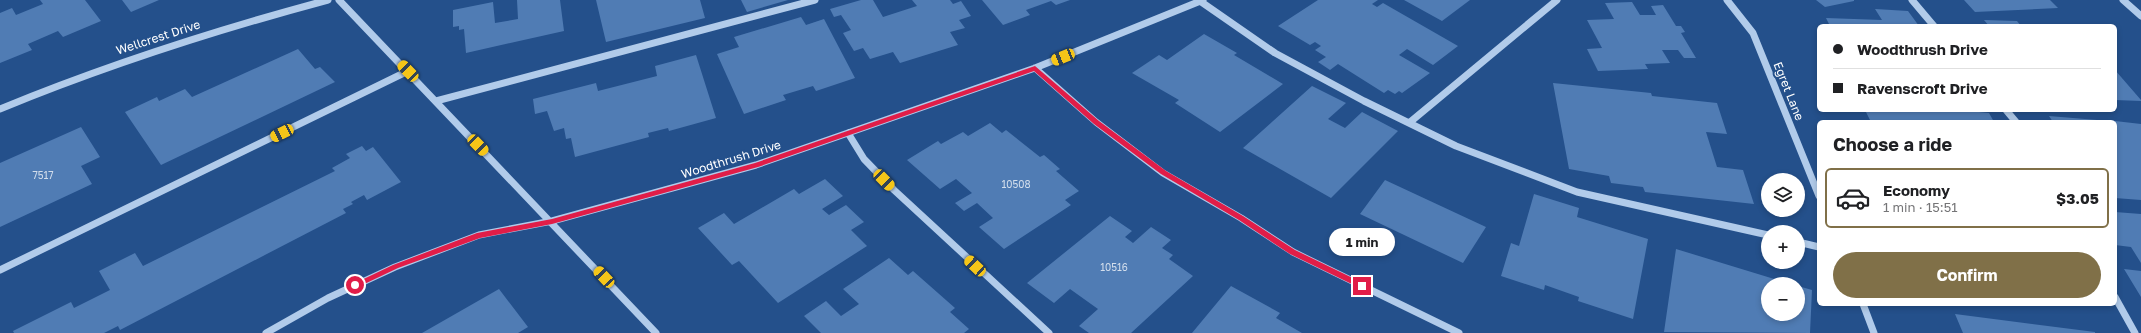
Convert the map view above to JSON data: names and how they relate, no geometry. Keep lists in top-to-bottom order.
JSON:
{
  "streets": {
    "street": ["Wellcrest Drive", "Egret Lane", "Woodthrush Drive"]
  },
  "house_numbers": ["7517", "10508", "10516"],
  "page": {
    "banner": ["Woodthrush Drive", "Ravenscroft Drive"],
    "heading": "Choose a ride",
    "list": [
      {
        "name": "Economy",
        "note": "1 min · 15:51",
        "value": "$3.05"
      }
    ],
    "map_buttons": ["+", "−"],
    "bubble": "1 min",
    "buttons": "Confirm"
  }
}
